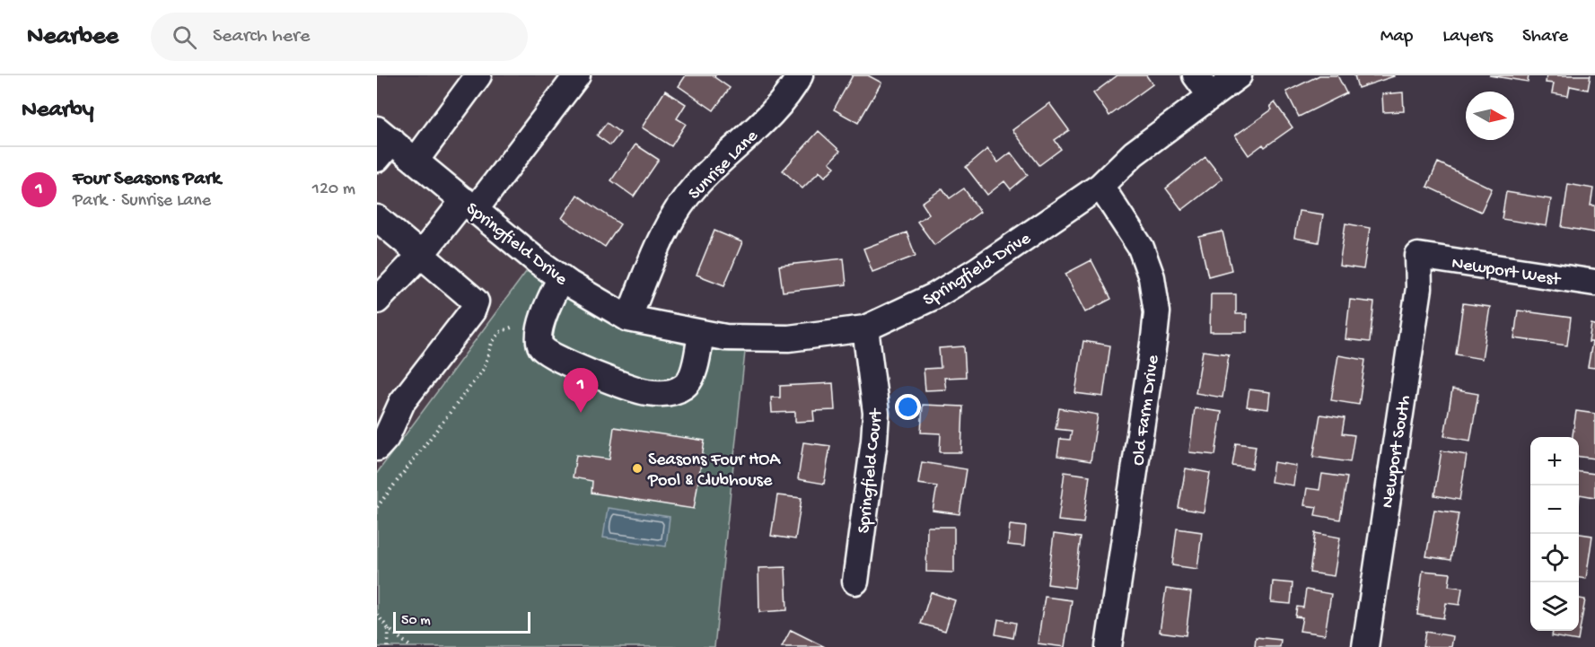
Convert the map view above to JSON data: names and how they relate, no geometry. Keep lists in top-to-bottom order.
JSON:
{
  "streets": {
    "street": [
      "Sunrise Lane",
      "Springfield Drive",
      "Newport West",
      "Old Farm Drive",
      "Newport South",
      "Springfield Court"
    ]
  },
  "crossings": [
    ["Sunrise Lane", "Springfield Drive"],
    ["Springfield Drive", "Old Farm Drive"],
    ["Springfield Drive", "Springfield Court"],
    ["Newport West", "Newport South"]
  ],
  "places": ["Seasons Four HOA Pool & Clubhouse"],
  "scale_bar": "50 m",
  "north": "right",
  "page": {
    "header": "Nearbee",
    "search": "Search here",
    "nav": ["Map", "Layers", "Share"],
    "heading": "Nearby",
    "list": [
      {
        "mark": "1",
        "name": "Four Seasons Park",
        "note": "Park · Sunrise Lane",
        "value": "120 m"
      }
    ],
    "pins": "1",
    "map_buttons": ["+", "−"],
    "scale": "50 m"
  }
}
